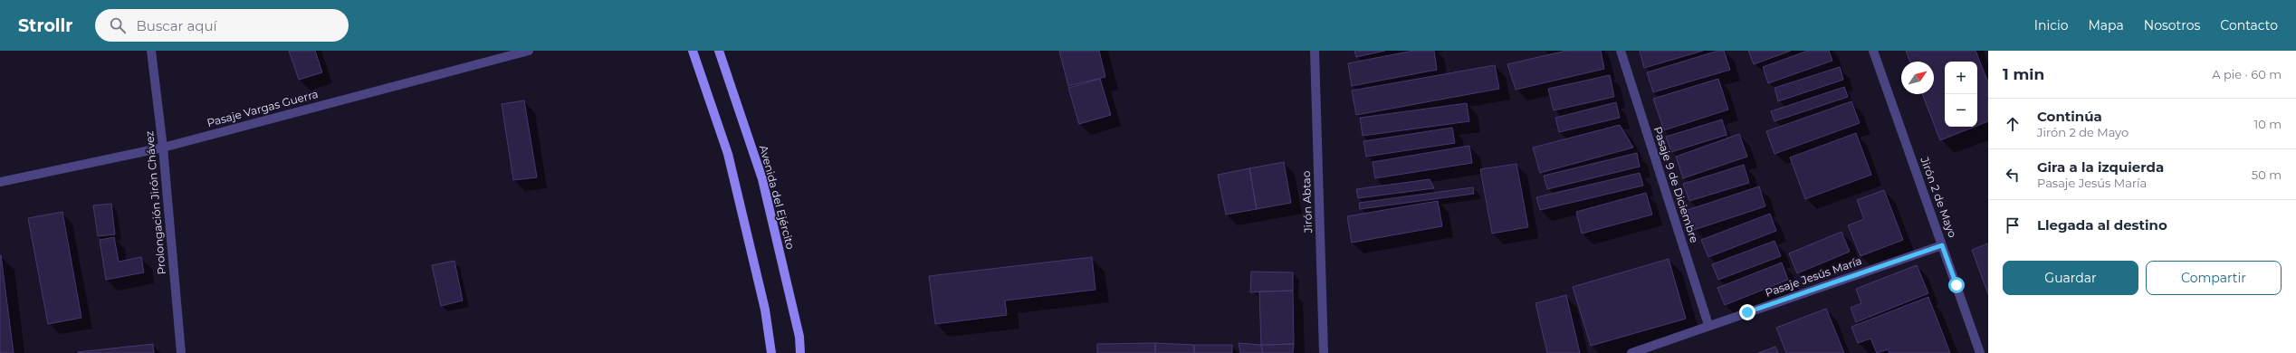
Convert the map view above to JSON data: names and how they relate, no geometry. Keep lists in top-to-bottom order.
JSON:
{
  "streets": {
    "main road": ["Avenida del Ejército"],
    "street": [
      "Pasaje Vargas Guerra",
      "Pasaje 9 de Diciembre",
      "Jirón 2 de Mayo",
      "Jirón Abtao",
      "Prolongación Jirón Chávez",
      "Pasaje Jesús María"
    ]
  },
  "crossings": [
    ["Pasaje Vargas Guerra", "Prolongación Jirón Chávez"],
    ["Pasaje 9 de Diciembre", "Pasaje Jesús María"],
    ["Jirón 2 de Mayo", "Pasaje Jesús María"]
  ],
  "north": "top right",
  "page": {
    "header": "Strollr",
    "search": "Buscar aquí",
    "nav": [
      "Inicio",
      "Mapa",
      "Nosotros",
      "Contacto"
    ],
    "heading": ["1 min", "A pie · 60 m"],
    "map_buttons": ["+", "−"],
    "list": [
      ["Continúa", "Jirón 2 de Mayo", "10 m"],
      ["Gira a la izquierda", "Pasaje Jesús María", "50 m"],
      "Llegada al destino"
    ],
    "buttons": ["Guardar", "Compartir"]
  }
}
